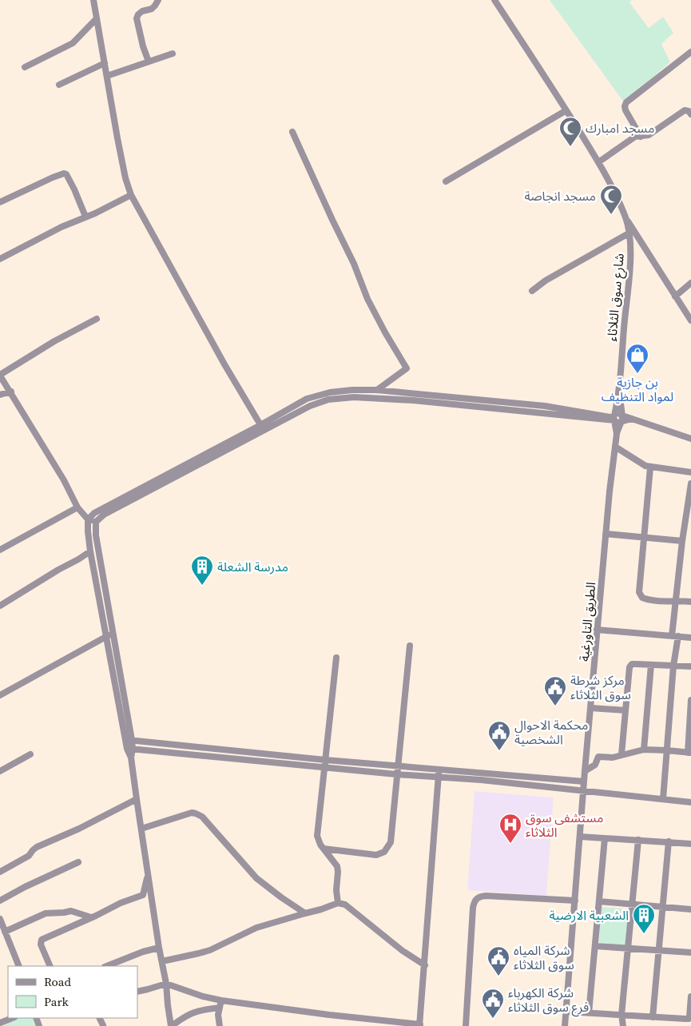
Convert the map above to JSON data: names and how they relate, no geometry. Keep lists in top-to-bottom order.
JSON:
{
  "streets": {
    "street": ["شارع سوق الثلاثاء", "الطريق التاورغية"]
  },
  "places": {
    "mosque": ["مسجد امبارك", "مسجد انجاصة"],
    "shop": ["بن جازية لمواد التنظيف"],
    "building": ["مدرسة الشعلة", "الشعبية الارضية"],
    "public building": [
      "مركز شرطة سوق الثلاثاء",
      "محكمة الاحوال الشخصية",
      "شركة المياه سوق الثلاثاء",
      "شركة الكهرباء فرع سوق الثلاثاء"
    ],
    "hospital": ["مستشفى سوق الثلاثاء"]
  },
  "legend": ["Road", "Park"]
}
